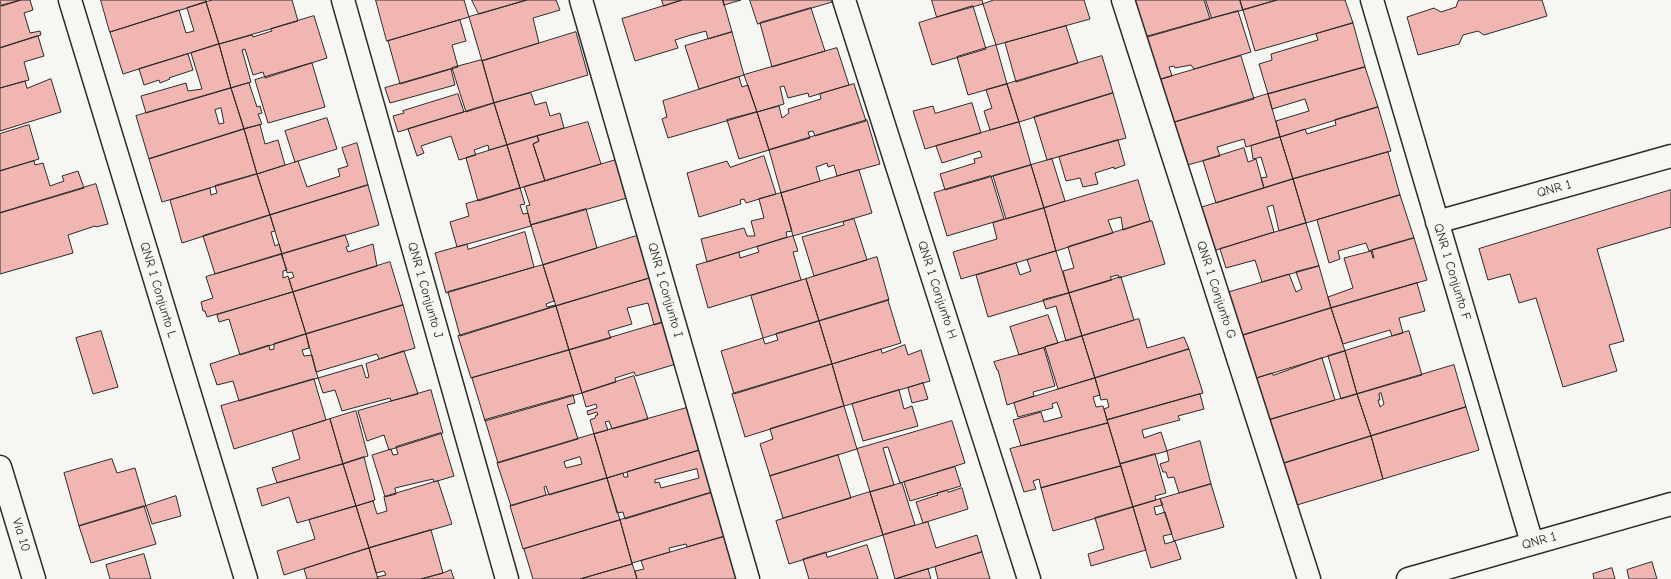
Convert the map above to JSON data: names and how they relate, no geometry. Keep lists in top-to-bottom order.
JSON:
{
  "streets": {
    "street": [
      "QNR 1",
      "QNR 1 Conjunto F",
      "QNR 1 Conjunto L",
      "QNR 1 Conjunto J",
      "QNR 1 Conjunto I",
      "QNR 1 Conjunto H",
      "QNR 1 Conjunto G",
      "Via 10"
    ]
  },
  "crossings": [
    ["QNR 1", "QNR 1 Conjunto F"]
  ]
}
